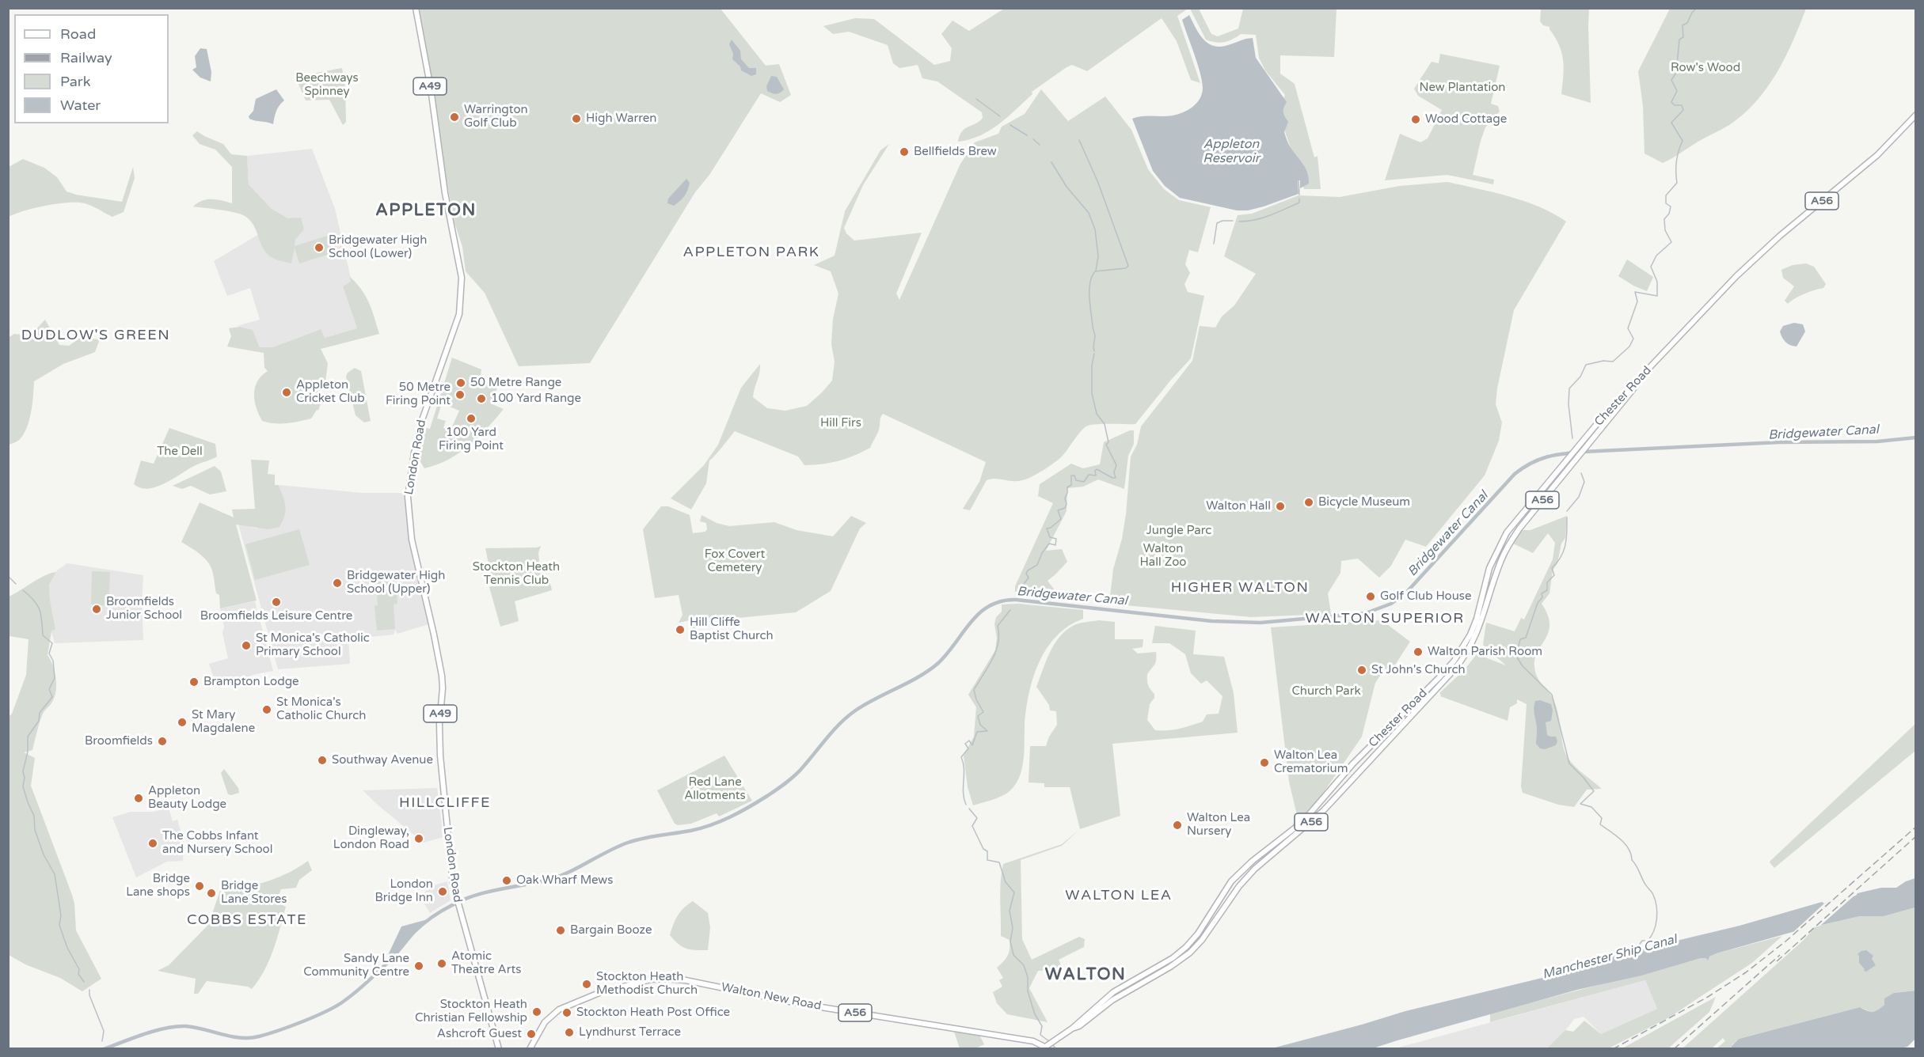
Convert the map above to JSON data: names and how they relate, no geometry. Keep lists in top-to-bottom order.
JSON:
{
  "streets": {
    "main road": [
      "A49",
      "A56",
      "Chester Road",
      "London Road",
      "Walton New Road"
    ]
  },
  "crossings": [
    ["Chester Road", "Walton New Road"]
  ],
  "districts": [
    "APPLETON",
    "APPLETON PARK",
    "DUDLOW'S GREEN",
    "HIGHER WALTON",
    "WALTON SUPERIOR",
    "HILLCLIFFE",
    "WALTON LEA",
    "COBBS ESTATE",
    "WALTON"
  ],
  "water": ["Appleton Reservoir", "Bridgewater Canal", "Manchester Ship Canal"],
  "parks": [
    "Row's Wood",
    "Beechways Spinney",
    "New Plantation",
    "Hill Firs",
    "The Dell",
    "Jungle Parc",
    "Walton Hall Zoo",
    "Fox Covert Cemetery",
    "Stockton Heath Tennis Club",
    "Church Park",
    "Red Lane Allotments"
  ],
  "places": [
    "Warrington Golf Club",
    "High Warren",
    "Wood Cottage",
    "Bellfields Brew",
    "Bridgewater High School (Lower)",
    "50 Metre Range",
    "Appleton Cricket Club",
    "50 Metre Firing Point",
    "100 Yard Range",
    "100 Yard Firing Point",
    "Bicycle Museum",
    "Walton Hall",
    "Bridgewater High School (Upper)",
    "Golf Club House",
    "Broomfields Leisure Centre",
    "Broomfields Junior School",
    "Hill Cliffe Baptist Church",
    "St Monica's Catholic Primary School",
    "Walton Parish Room",
    "St John's Church",
    "Brampton Lodge",
    "St Monica's Catholic Church",
    "St Mary Magdalene",
    "Broomfields",
    "Southway Avenue",
    "Walton Lea Crematorium",
    "Appleton Beauty Lodge",
    "Walton Lea Nursery",
    "Dingleway, London Road",
    "The Cobbs Infant and Nursery School",
    "Oak Wharf Mews",
    "Bridge Lane shops",
    "London Bridge Inn",
    "Bridge Lane Stores",
    "Bargain Booze",
    "Atomic Theatre Arts",
    "Sandy Lane Community Centre",
    "Stockton Heath Methodist Church",
    "Stockton Heath Christian Fellowship",
    "Stockton Heath Post Office",
    "Lyndhurst Terrace",
    "Ashcroft Guest"
  ],
  "legend": [
    "Road",
    "Railway",
    "Park",
    "Water"
  ]
}
